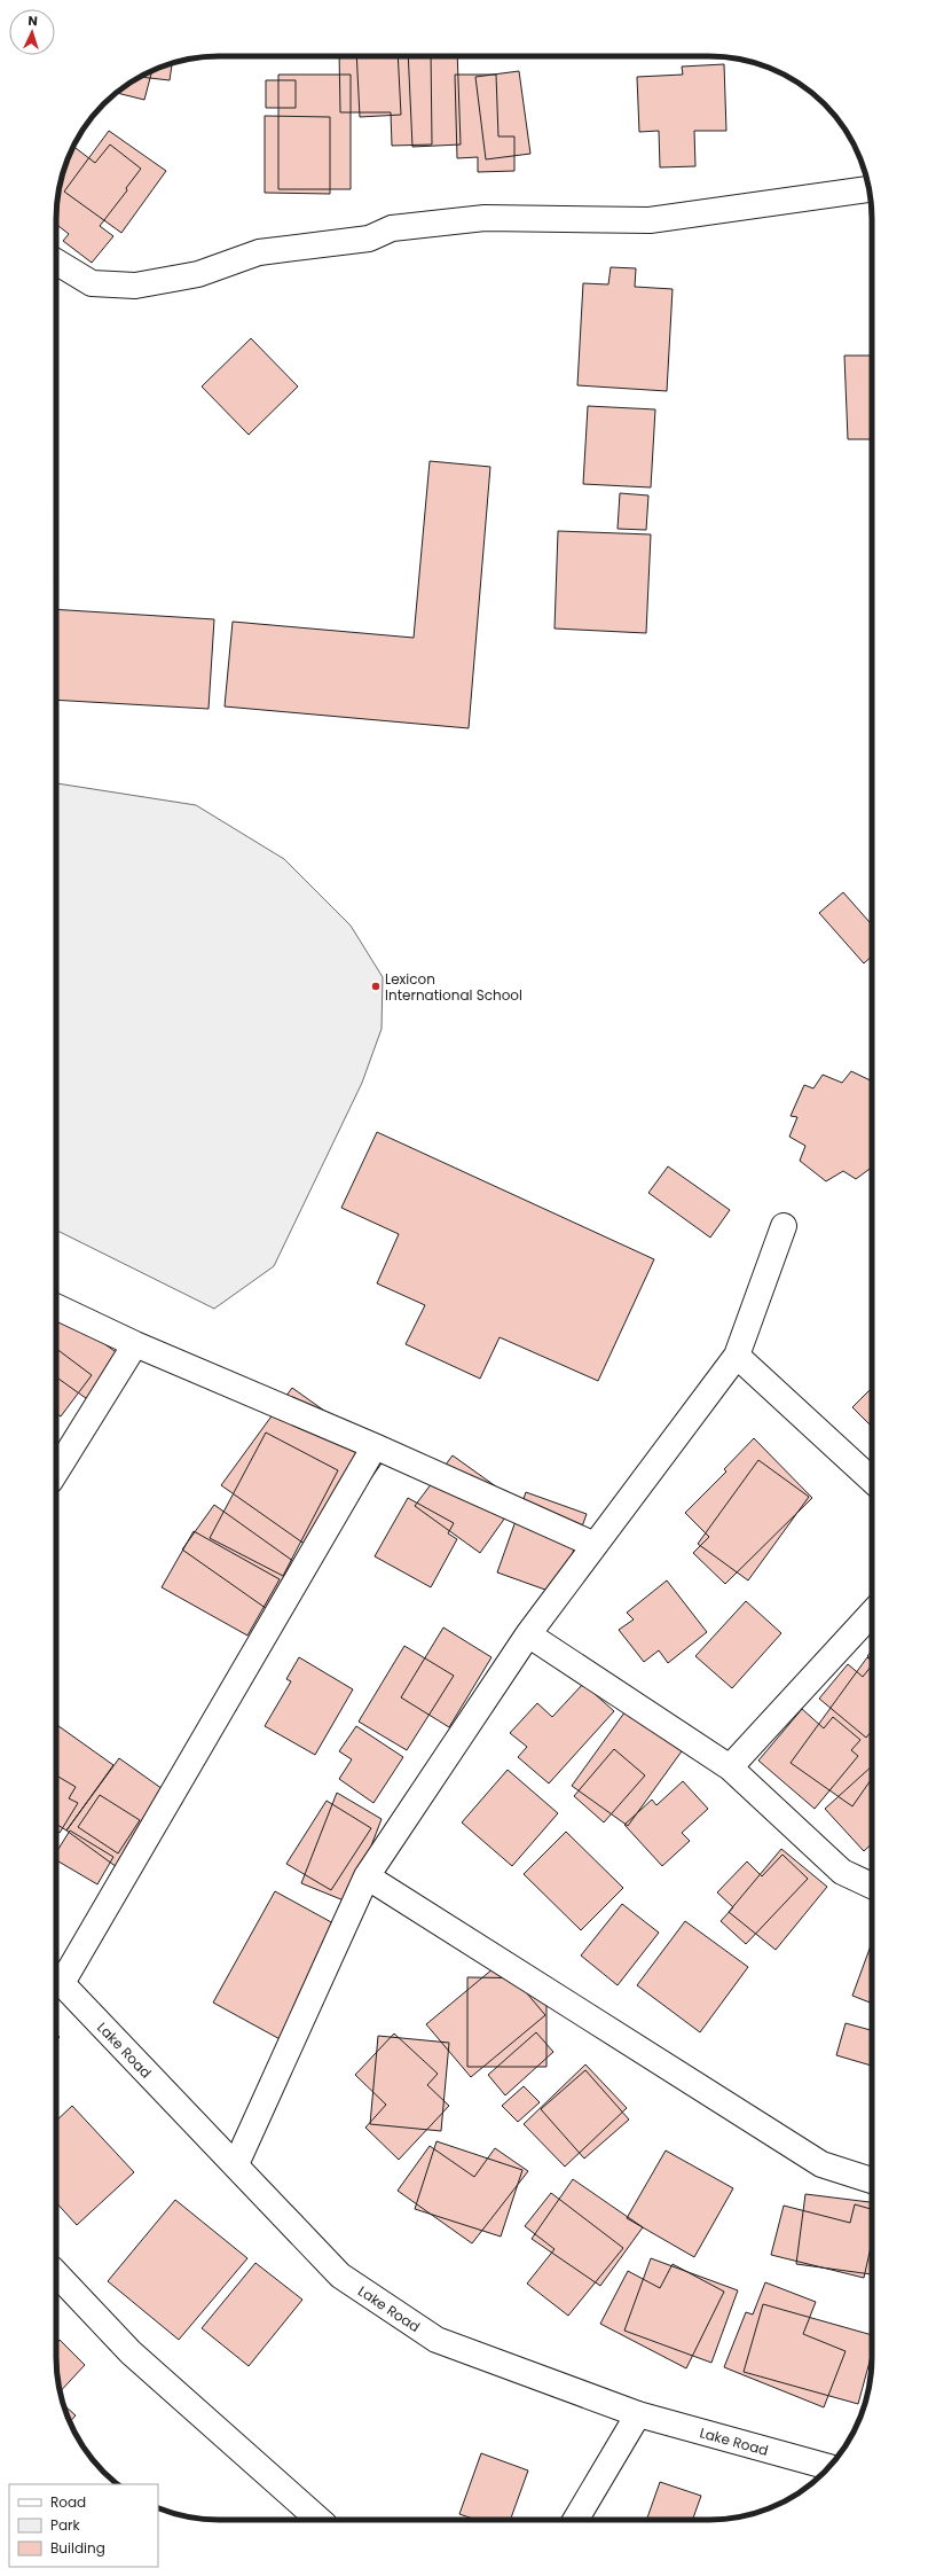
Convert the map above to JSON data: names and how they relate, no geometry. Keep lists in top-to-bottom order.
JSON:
{
  "streets": {
    "street": ["Lake Road"]
  },
  "places": ["Lexicon International School"],
  "legend": ["Road", "Park", "Building"],
  "north": "top"
}
